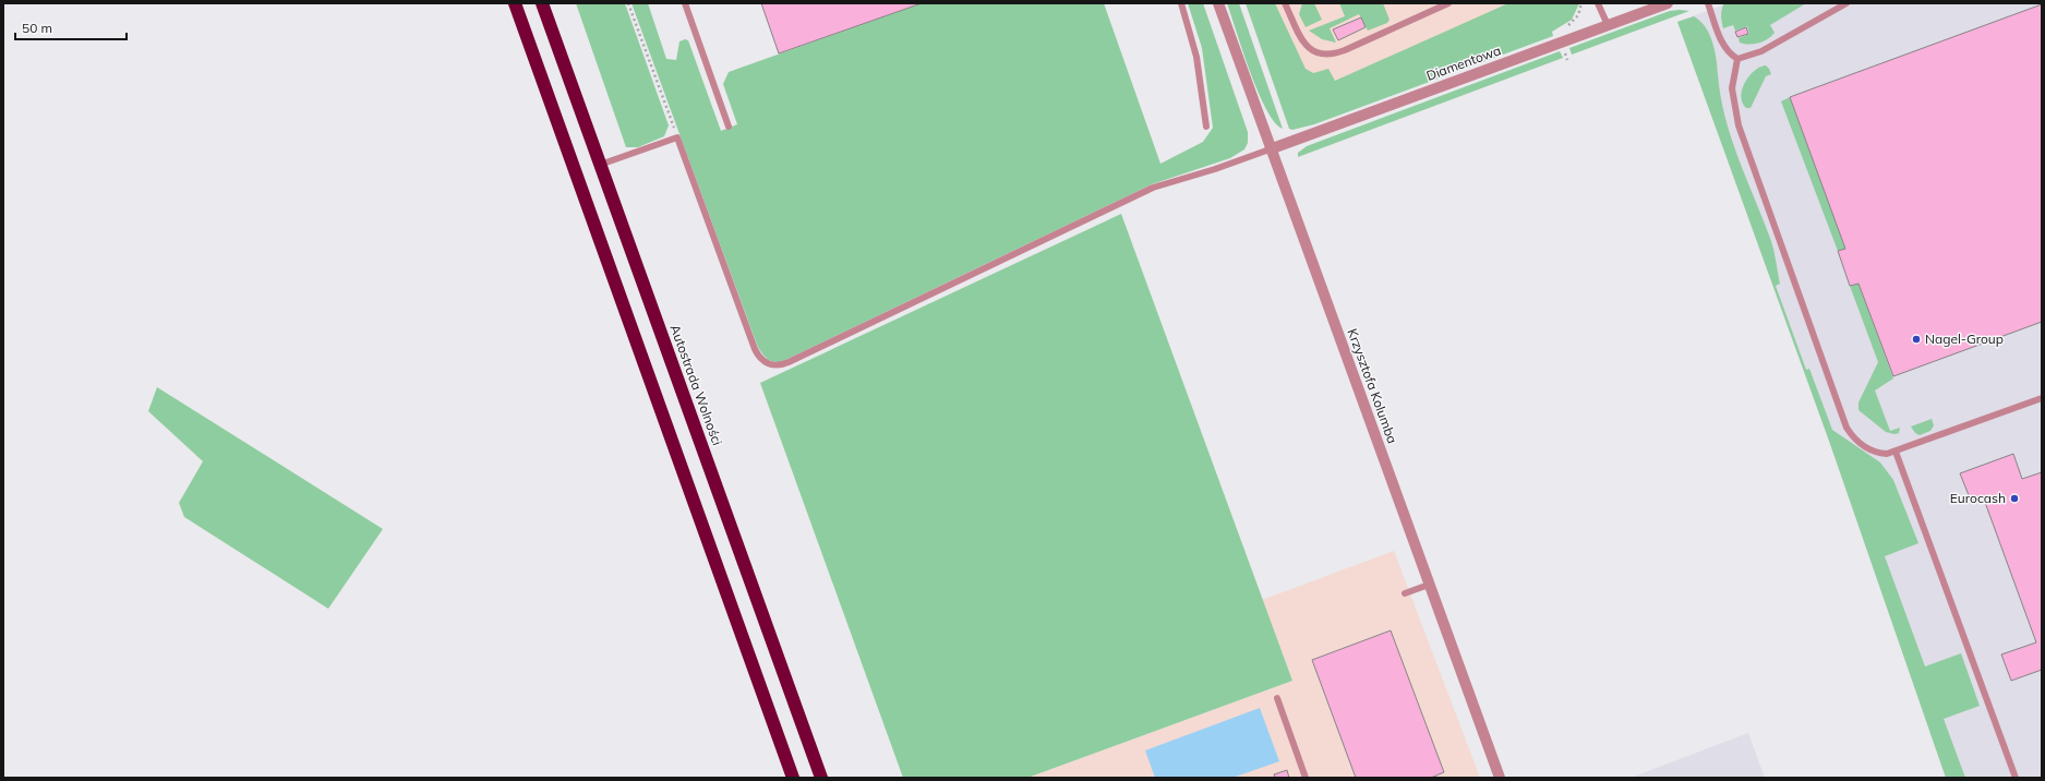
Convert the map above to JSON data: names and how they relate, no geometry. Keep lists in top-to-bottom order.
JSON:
{
  "streets": {
    "highway": ["Autostrada Wolności"],
    "street": ["Diamentowa", "Krzysztofa Kolumba"]
  },
  "crossings": [
    ["Diamentowa", "Krzysztofa Kolumba"]
  ],
  "places": ["Nagel-Group", "Eurocash"],
  "scale_bar": "50 m"
}
